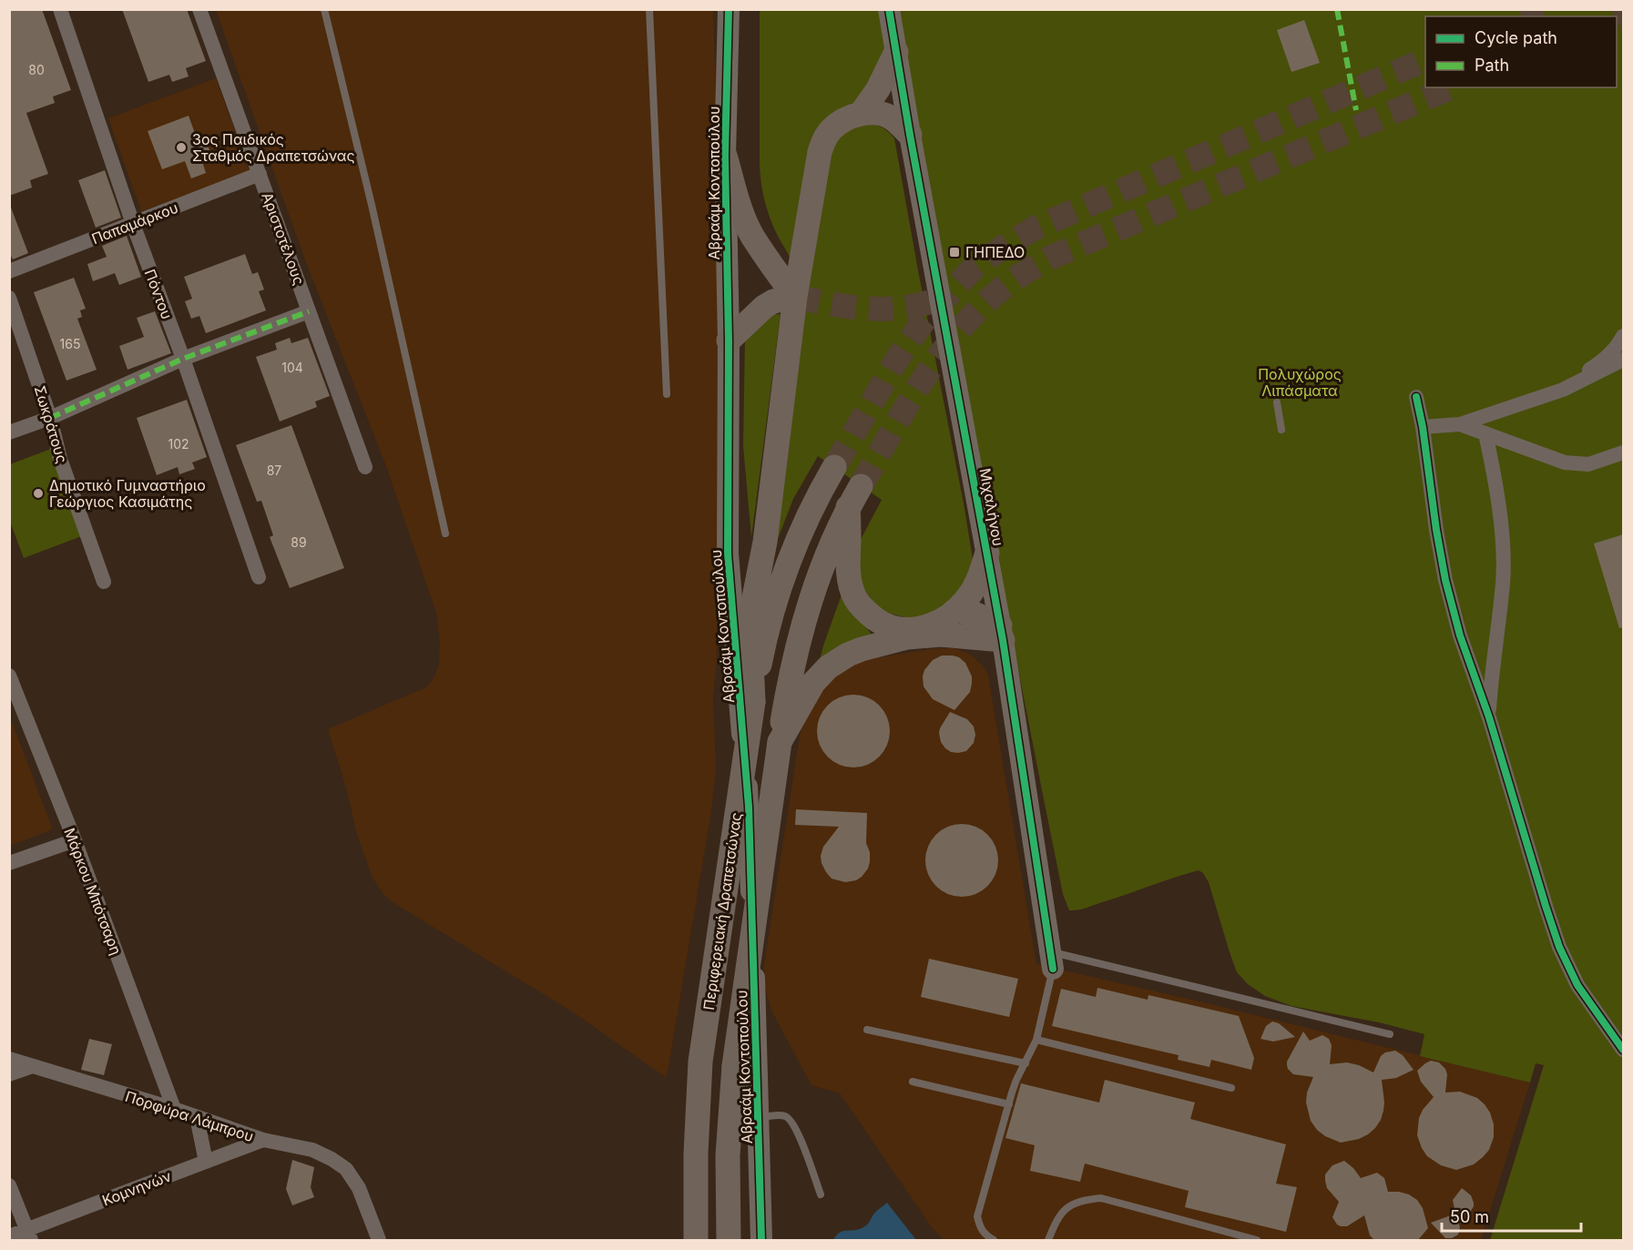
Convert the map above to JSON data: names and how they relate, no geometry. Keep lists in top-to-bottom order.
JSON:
{
  "streets": {
    "main road": ["Περιφερειακή Δραπετσώνας"],
    "street": [
      "Αβραάμ Κοντοπούλου",
      "Παπαμάρκου",
      "Αριστοτέλους",
      "Πόντου",
      "Σωκράτους",
      "Μιχαλήνου",
      "Μάρκου Μπότσαρη",
      "Πορφύρα Λάμπρου",
      "Κομνηνών"
    ]
  },
  "crossings": [
    ["Παπαμάρκου", "Αριστοτέλους"],
    ["Παπαμάρκου", "Πόντου"],
    ["Μάρκου Μπότσαρη", "Πορφύρα Λάμπρου"],
    ["Πορφύρα Λάμπρου", "Κομνηνών"]
  ],
  "parks": ["Πολυχώρος Λιπάσματα"],
  "places": {
    "other": ["3ος Παιδικός Σταθμός Δραπετσώνας", "Δημοτικό Γυμναστήριο Γεώργιος Κασιμάτης"],
    "transit": ["ΓΗΠΕΔΟ"]
  },
  "house_numbers": [
    "80",
    "165",
    "104",
    "102",
    "87",
    "89"
  ],
  "legend": ["Cycle path", "Path"],
  "scale_bar": "50 m"
}
